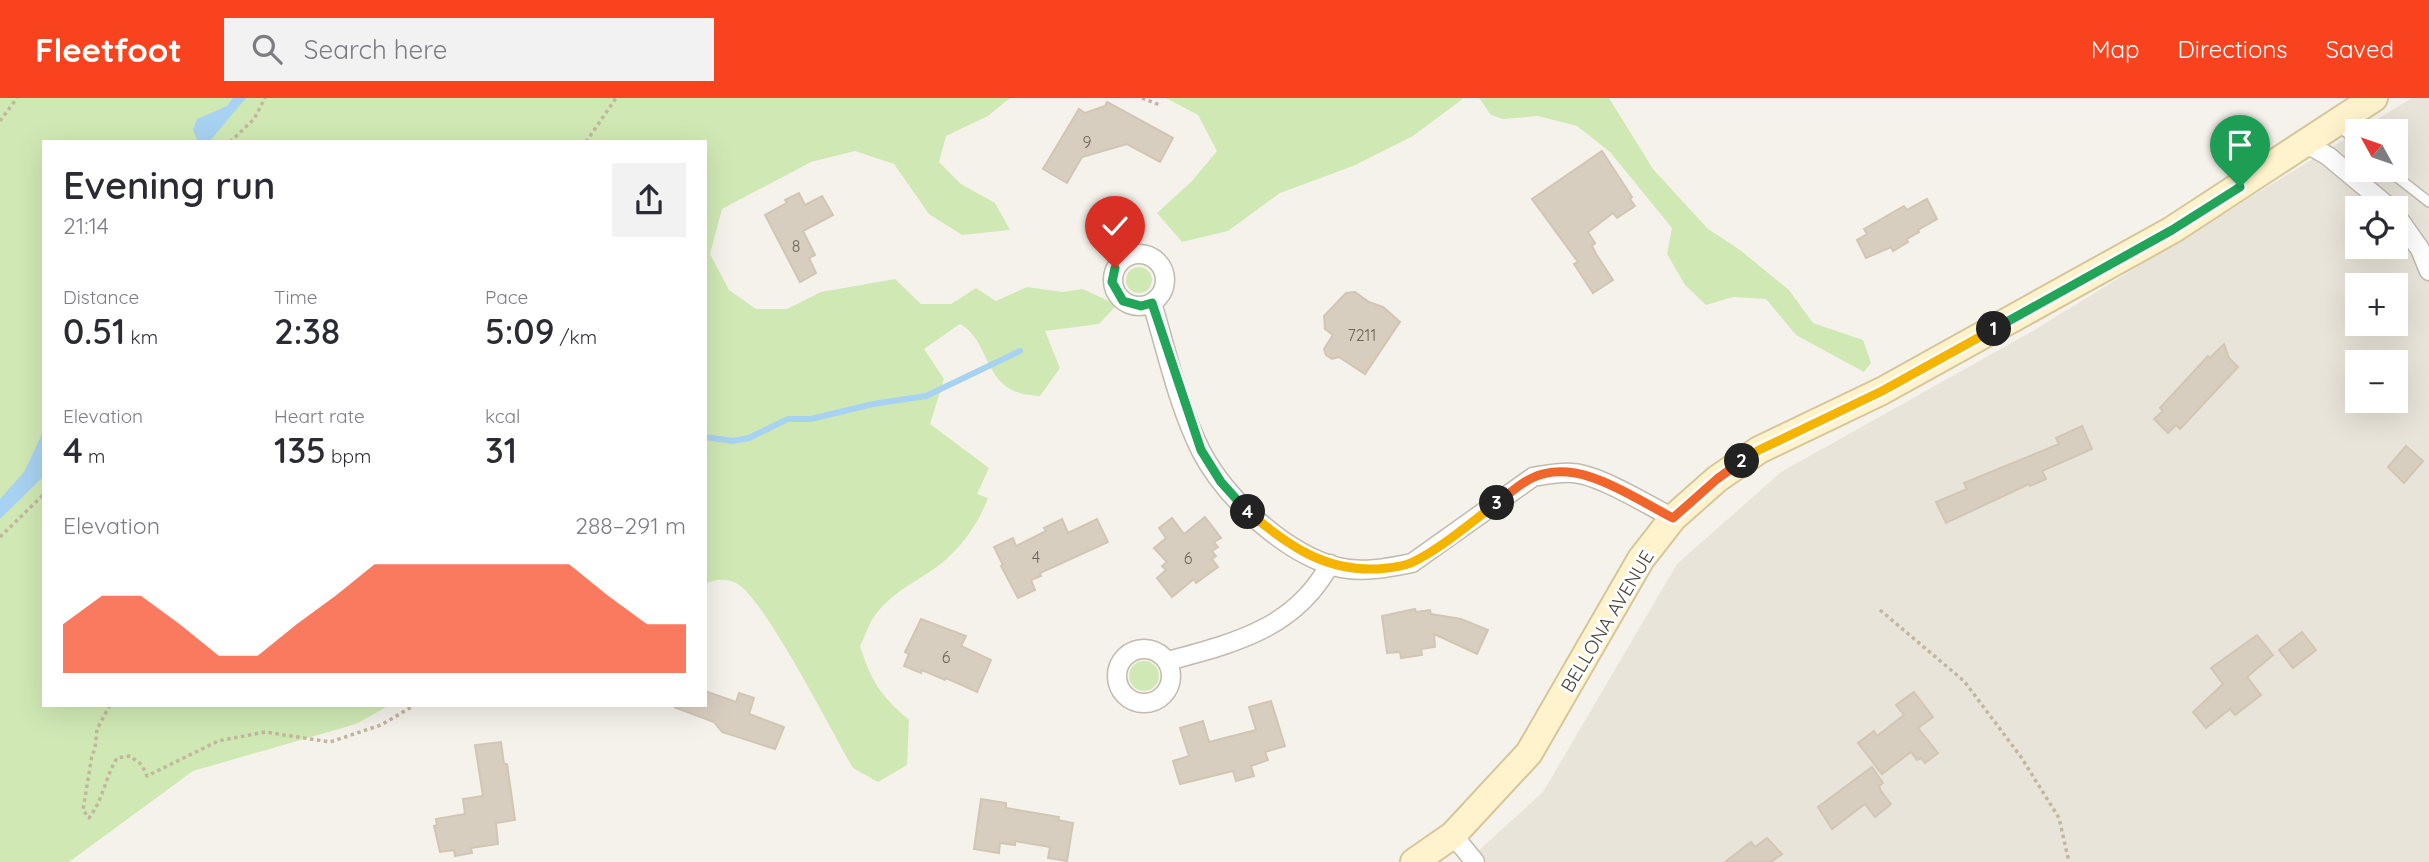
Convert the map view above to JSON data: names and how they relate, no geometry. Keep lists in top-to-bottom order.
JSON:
{
  "streets": {
    "main road": ["BELLONA AVENUE"]
  },
  "house_numbers": [
    "9",
    "8",
    "7211",
    "4",
    "6",
    "6"
  ],
  "north": "top left",
  "page": {
    "header": "Fleetfoot",
    "search": "Search here",
    "nav": ["Map", "Directions", "Saved"],
    "map_buttons": ["+", "−"],
    "heading": ["Evening run", "21:14"],
    "stats": [
      ["Distance", "0.51 km"],
      ["Time", "2:38"],
      ["Pace", "5:09 /km"],
      ["Elevation", "4 m"],
      ["Heart rate", "135 bpm"],
      ["kcal", "31"]
    ],
    "pins": [
      "1",
      "2",
      "3",
      "4"
    ],
    "chart": ["Elevation", "288–291 m"]
  }
}
